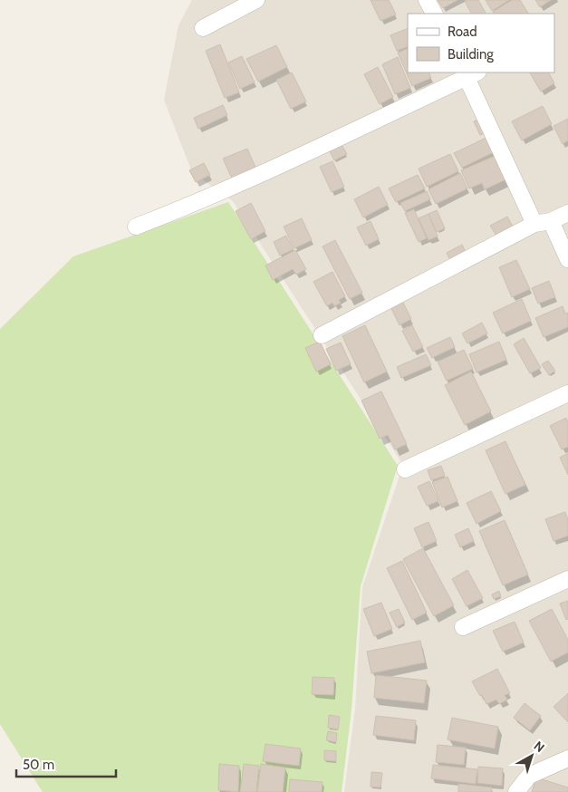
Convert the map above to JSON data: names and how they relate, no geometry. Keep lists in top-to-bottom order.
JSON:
{
  "legend": ["Road", "Building"],
  "scale_bar": "50 m",
  "north": "top right"
}
